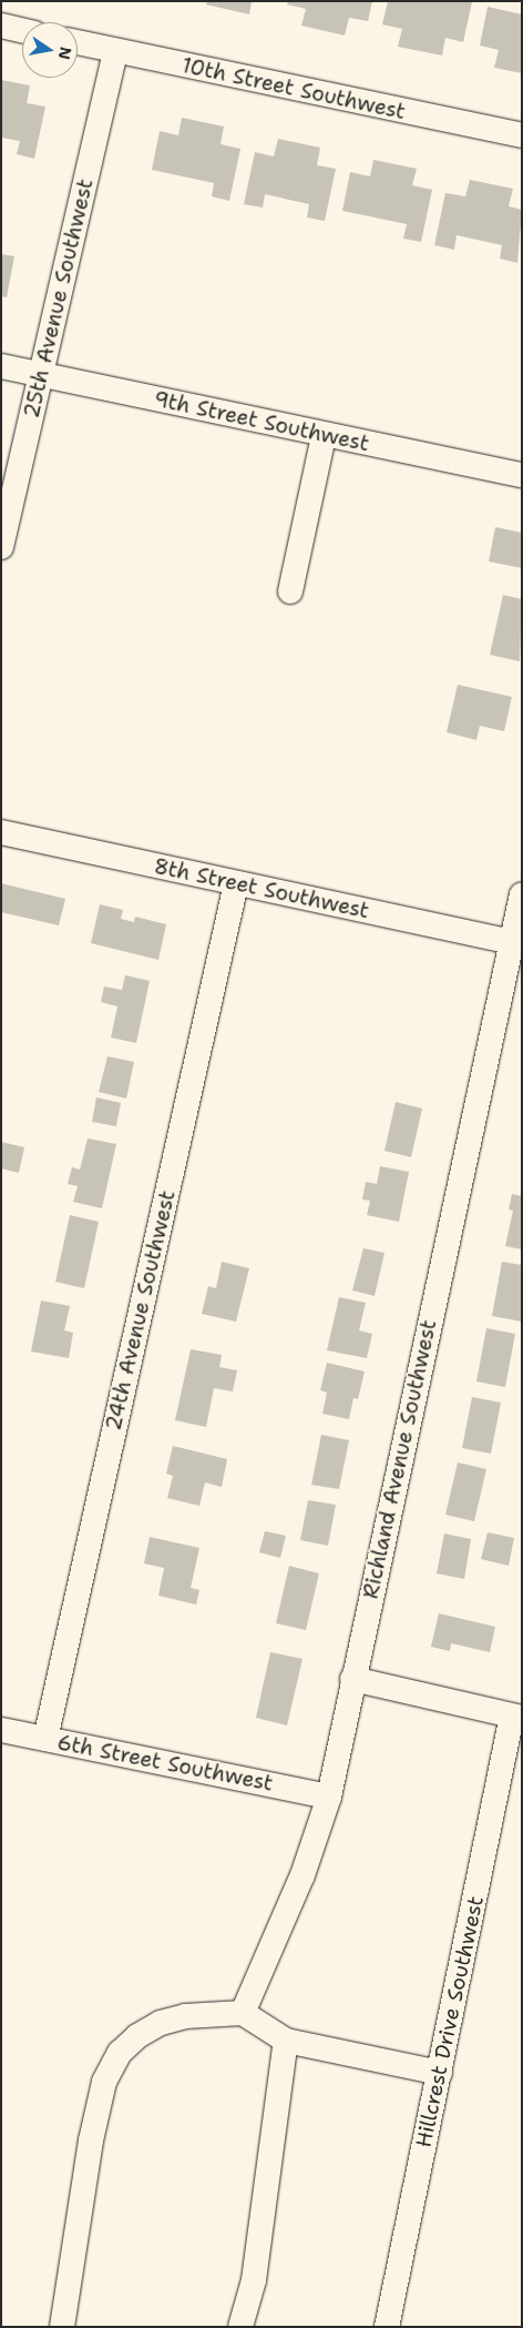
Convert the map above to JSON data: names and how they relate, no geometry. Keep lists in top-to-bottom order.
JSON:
{
  "streets": {
    "street": [
      "10th Street Southwest",
      "25th Avenue Southwest",
      "9th Street Southwest",
      "8th Street Southwest",
      "24th Avenue Southwest",
      "Richland Avenue Southwest",
      "6th Street Southwest",
      "Hillcrest Drive Southwest"
    ]
  },
  "crossings": [
    ["10th Street Southwest", "25th Avenue Southwest"],
    ["25th Avenue Southwest", "9th Street Southwest"],
    ["8th Street Southwest", "24th Avenue Southwest"],
    ["8th Street Southwest", "Richland Avenue Southwest"],
    ["24th Avenue Southwest", "6th Street Southwest"],
    ["Richland Avenue Southwest", "6th Street Southwest"]
  ],
  "north": "right"
}
